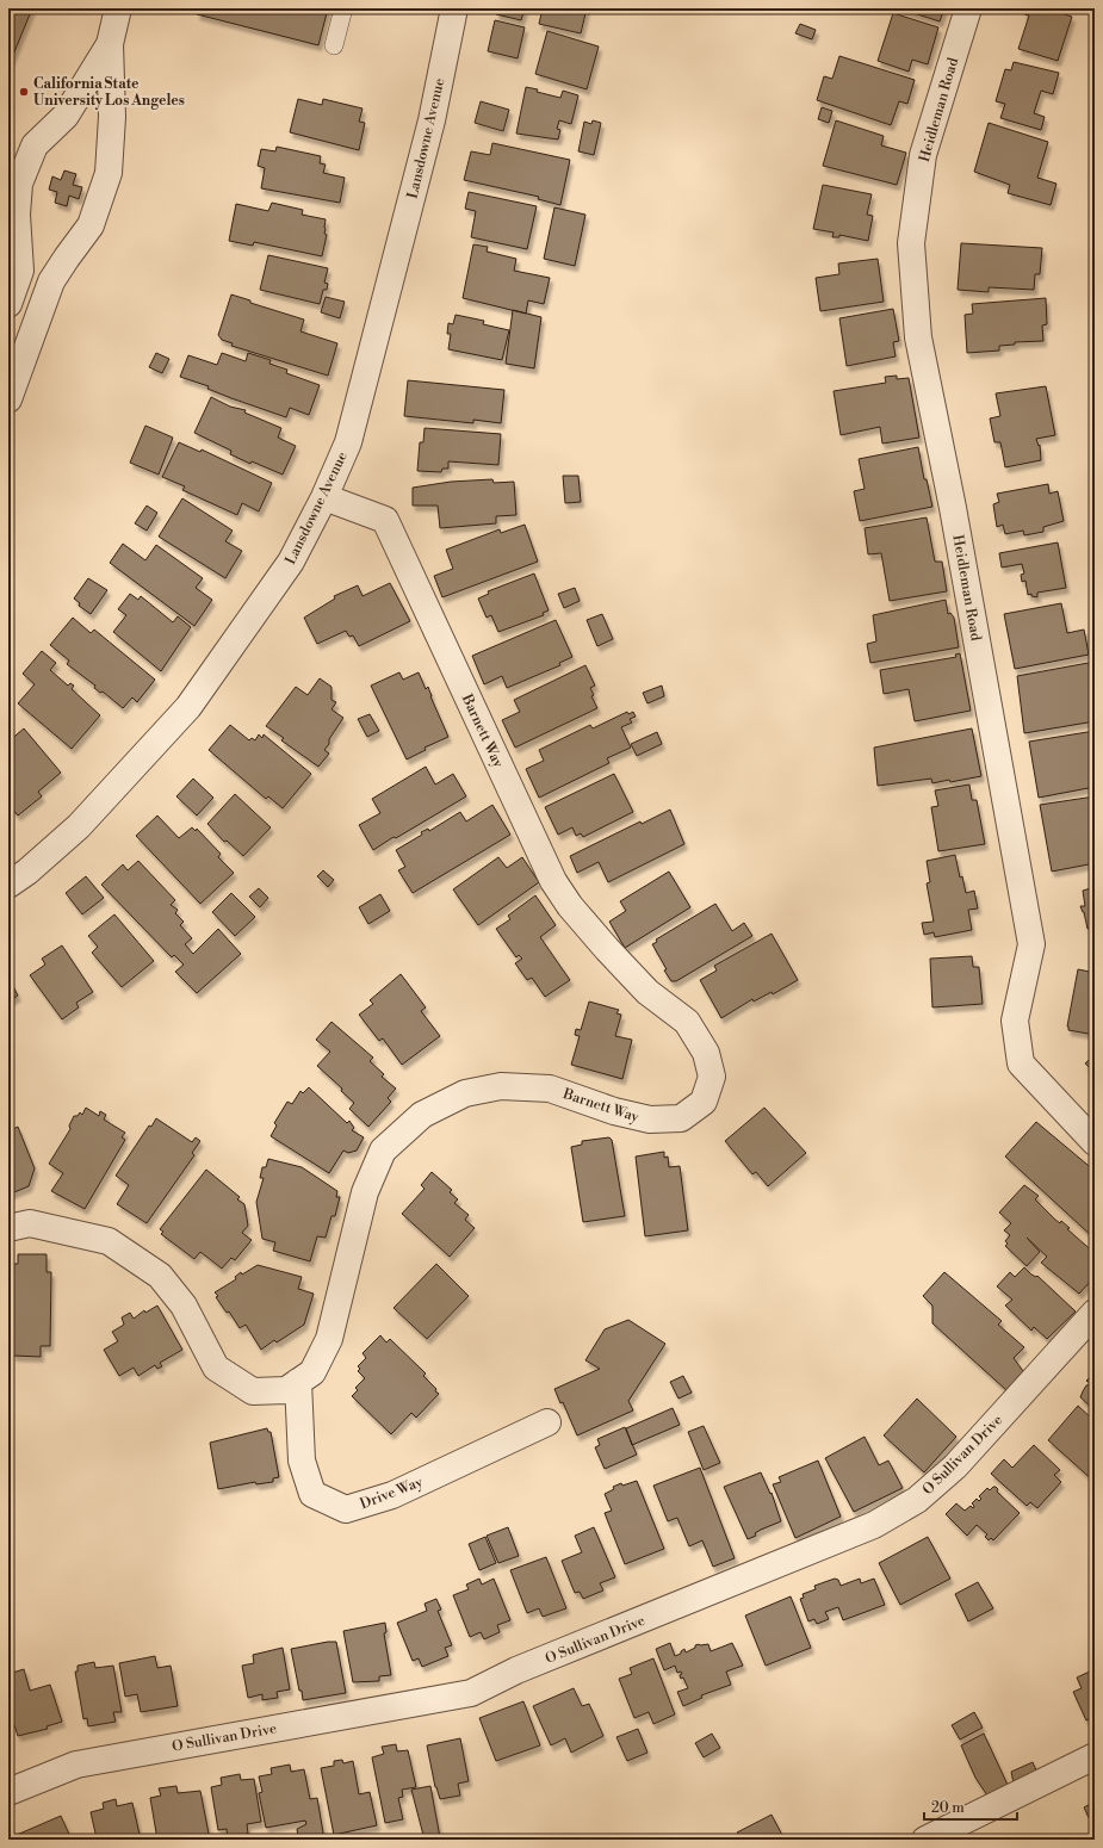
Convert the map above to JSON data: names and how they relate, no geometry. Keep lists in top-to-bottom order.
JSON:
{
  "streets": {
    "street": [
      "Heidleman Road",
      "Lansdowne Avenue",
      "Barnett Way",
      "O Sullivan Drive",
      "Drive Way"
    ]
  },
  "crossings": [
    ["Lansdowne Avenue", "Barnett Way"],
    ["Barnett Way", "Drive Way"]
  ],
  "places": ["California State University Los Angeles"],
  "scale_bar": "20 m"
}
